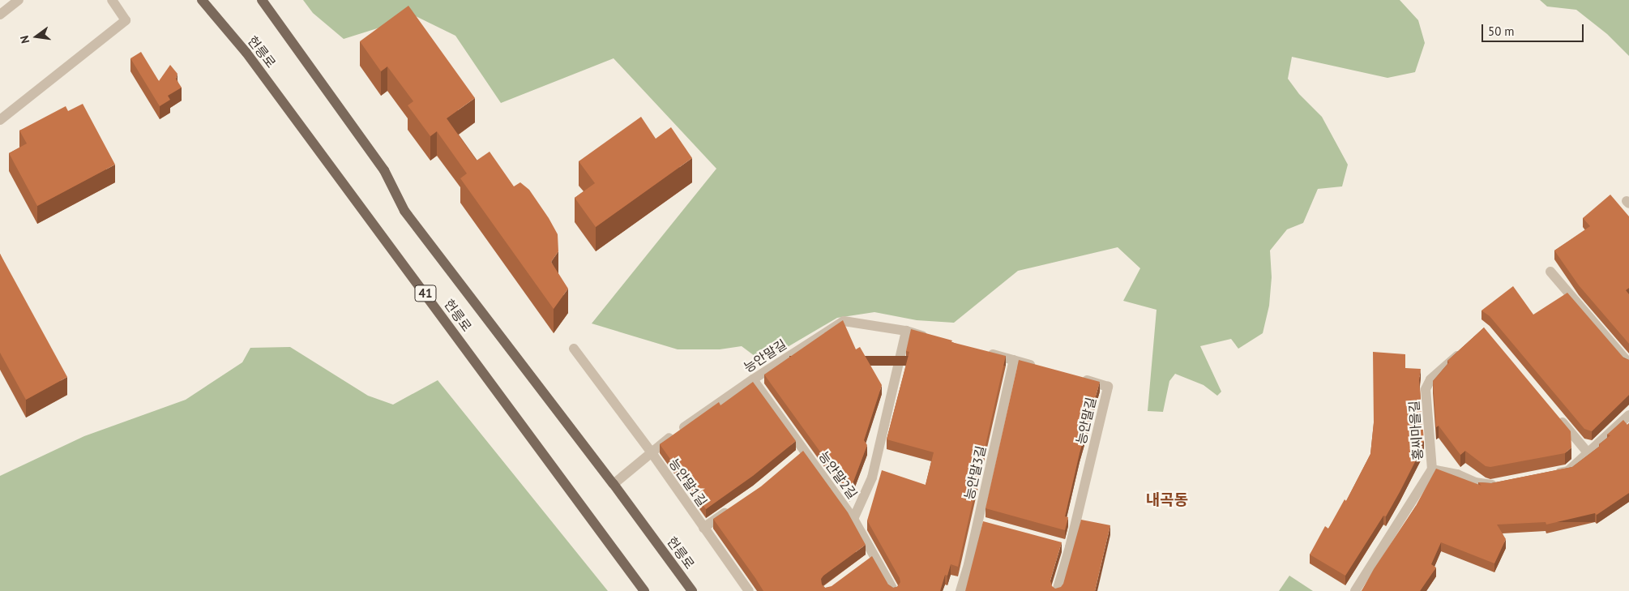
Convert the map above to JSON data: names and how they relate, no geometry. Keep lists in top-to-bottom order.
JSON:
{
  "streets": {
    "main road": ["헌릉로", "41"],
    "street": [
      "능안말길",
      "홍씨마을길",
      "능안말3길",
      "능안말2길",
      "능안말1길"
    ]
  },
  "crossings": [
    ["헌릉로", "능안말길"],
    ["능안말길", "능안말2길"],
    ["능안말길", "능안말1길"]
  ],
  "districts": ["내곡동"],
  "scale_bar": "50 m",
  "north": "left"
}
